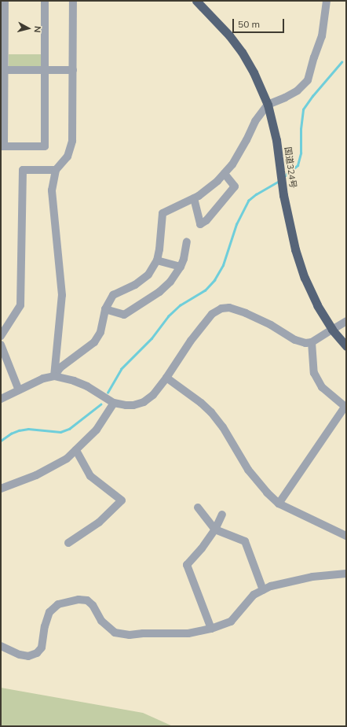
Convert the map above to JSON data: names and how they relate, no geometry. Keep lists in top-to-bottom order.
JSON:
{
  "streets": {
    "highway": ["国道324号"]
  },
  "scale_bar": "50 m",
  "north": "right"
}
